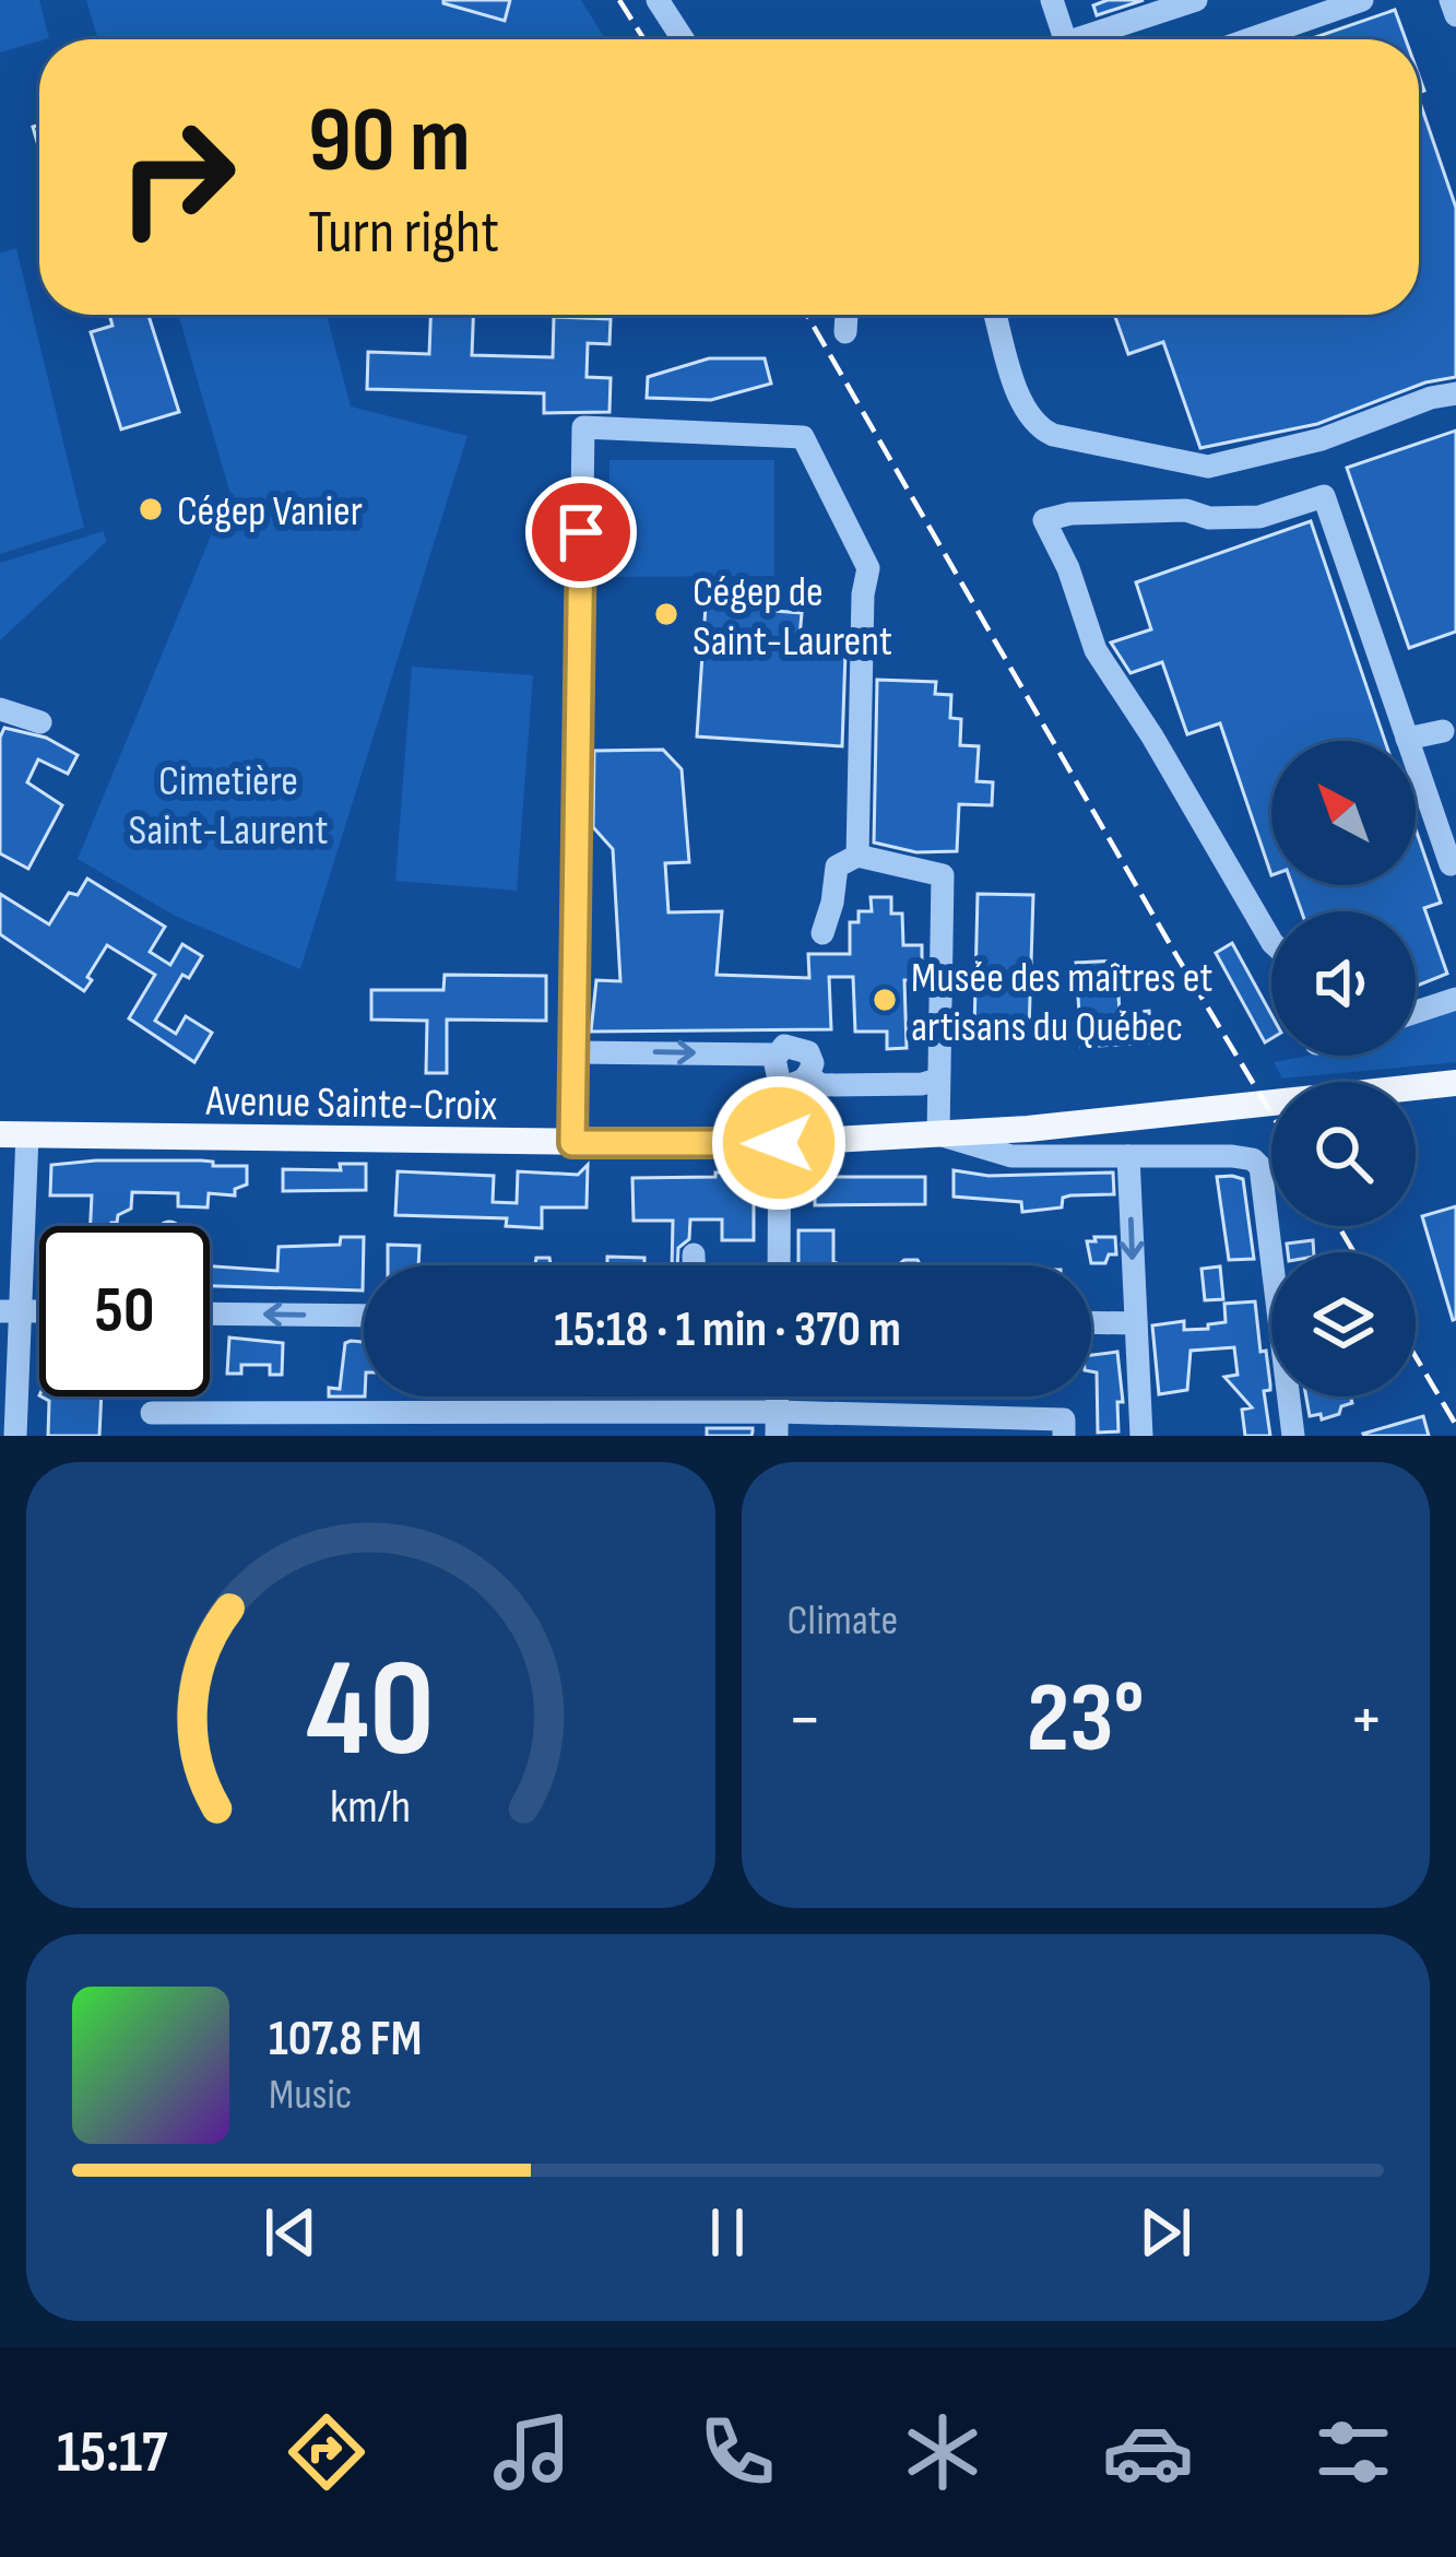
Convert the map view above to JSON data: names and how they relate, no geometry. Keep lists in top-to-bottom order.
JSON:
{
  "streets": {
    "main road": ["Avenue Sainte-Croix"]
  },
  "parks": ["Cimetière Saint-Laurent"],
  "places": ["Cégep Vanier", "Cégep de Saint-Laurent", "Musée des maîtres et artisans du Québec"],
  "north": "top left",
  "page": {
    "turn": ["90 m", "Turn right"],
    "limit": "50",
    "trip": "15:18 · 1 min · 370 m",
    "tile": "Climate",
    "heat": ["−", "23°", "+"],
    "song": ["107.8 FM", "Music"],
    "tabs": "15:17",
    "gauge": ["40", "km/h"]
  }
}
